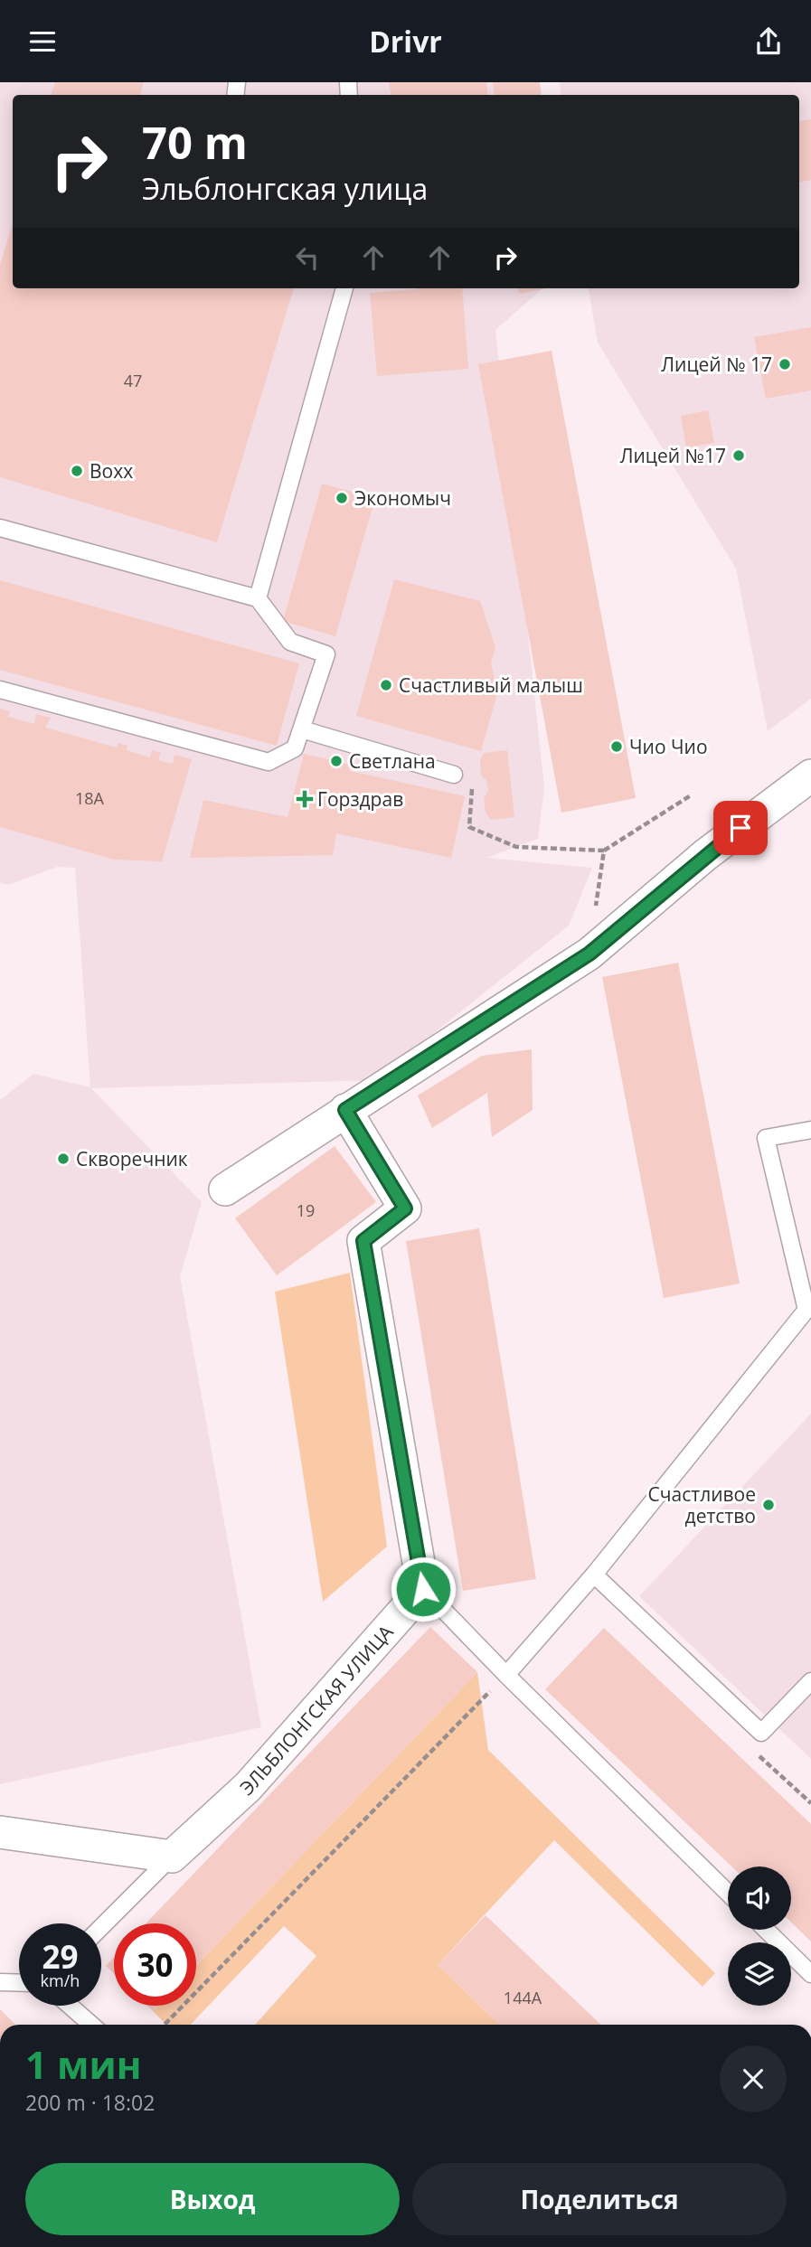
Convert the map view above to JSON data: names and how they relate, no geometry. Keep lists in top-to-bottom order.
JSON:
{
  "streets": {
    "street": ["ЭЛЬБЛОНГСКАЯ УЛИЦА"]
  },
  "places": {
    "other": [
      "Лицей № 17",
      "Лицей №17",
      "Boxx",
      "Экономыч",
      "Счастливый малыш",
      "Чио Чио",
      "Светлана",
      "Скворечник",
      "Счастливое детство"
    ],
    "health": ["Горздрав"]
  },
  "house_numbers": [
    "47",
    "18А",
    "19",
    "144А"
  ],
  "page": {
    "header": "Drivr",
    "turn": ["70 m", "Эльблонгская улица"],
    "speed": "29 km/h",
    "limit": "30",
    "heading": ["1 мин", "200 m · 18:02"],
    "buttons": ["Выход", "Поделиться"]
  }
}
